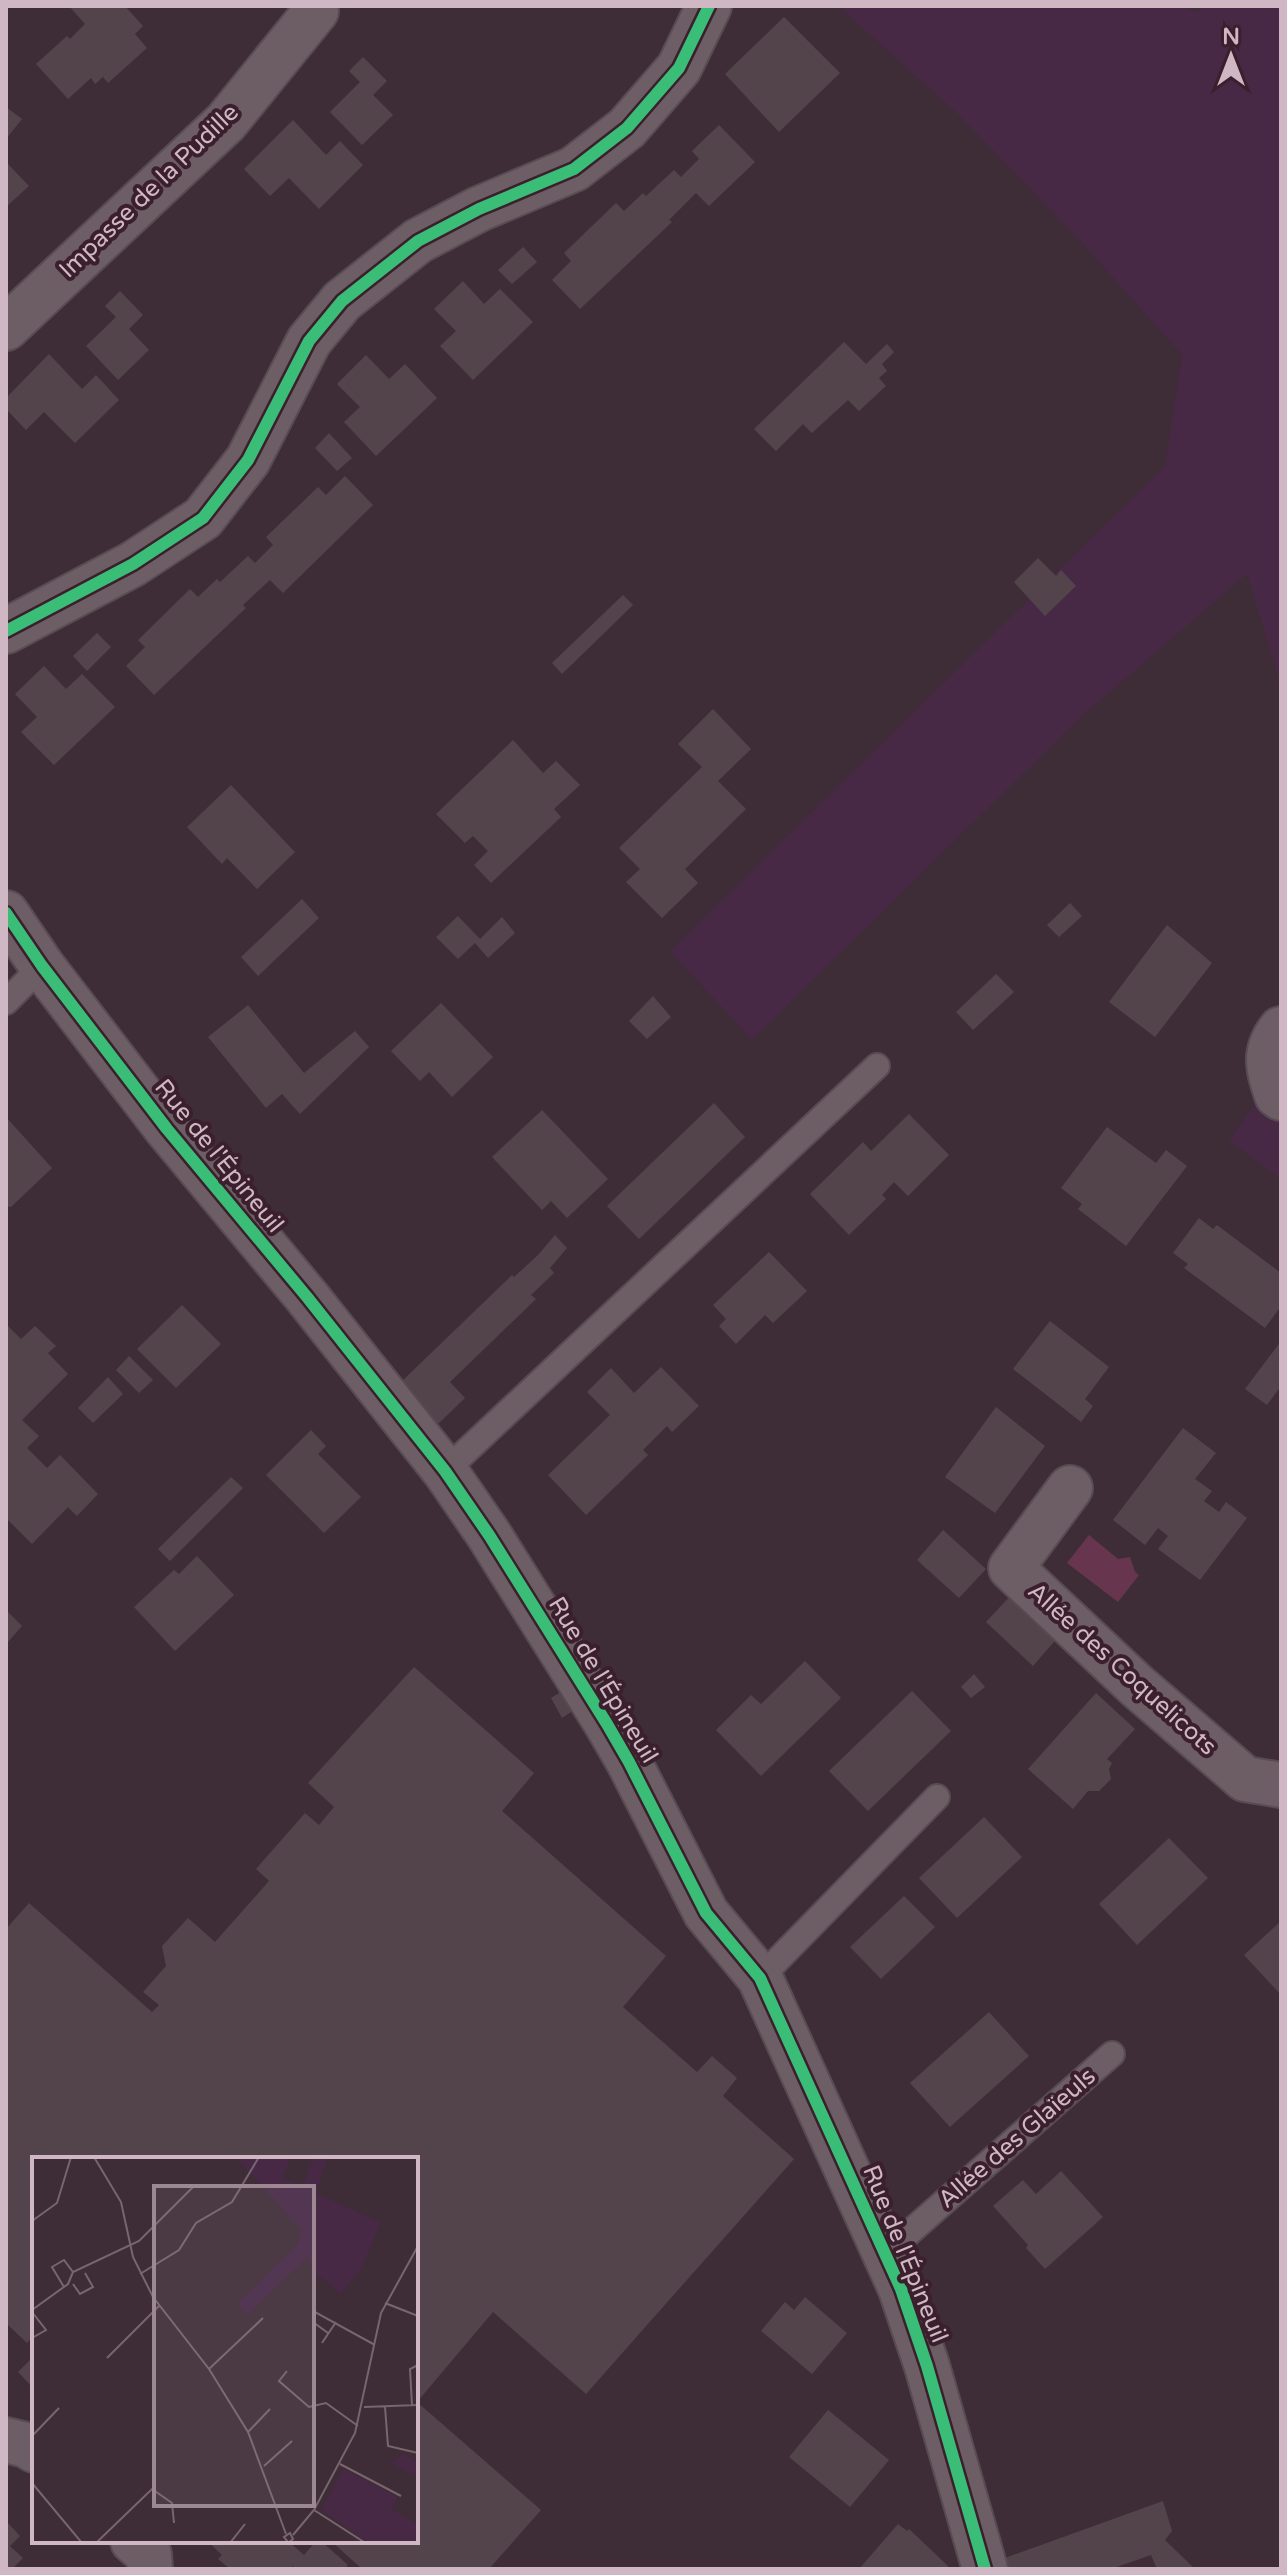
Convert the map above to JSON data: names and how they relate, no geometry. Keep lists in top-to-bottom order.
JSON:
{
  "streets": {
    "street": ["Impasse de la Pudille", "Rue de l'Épineuil", "Allée des Coquelicots"],
    "lane": ["Allée des Glaïeuls"]
  },
  "crossings": [
    ["Rue de l'Épineuil", "Allée des Glaïeuls"]
  ],
  "north": "top"
}
